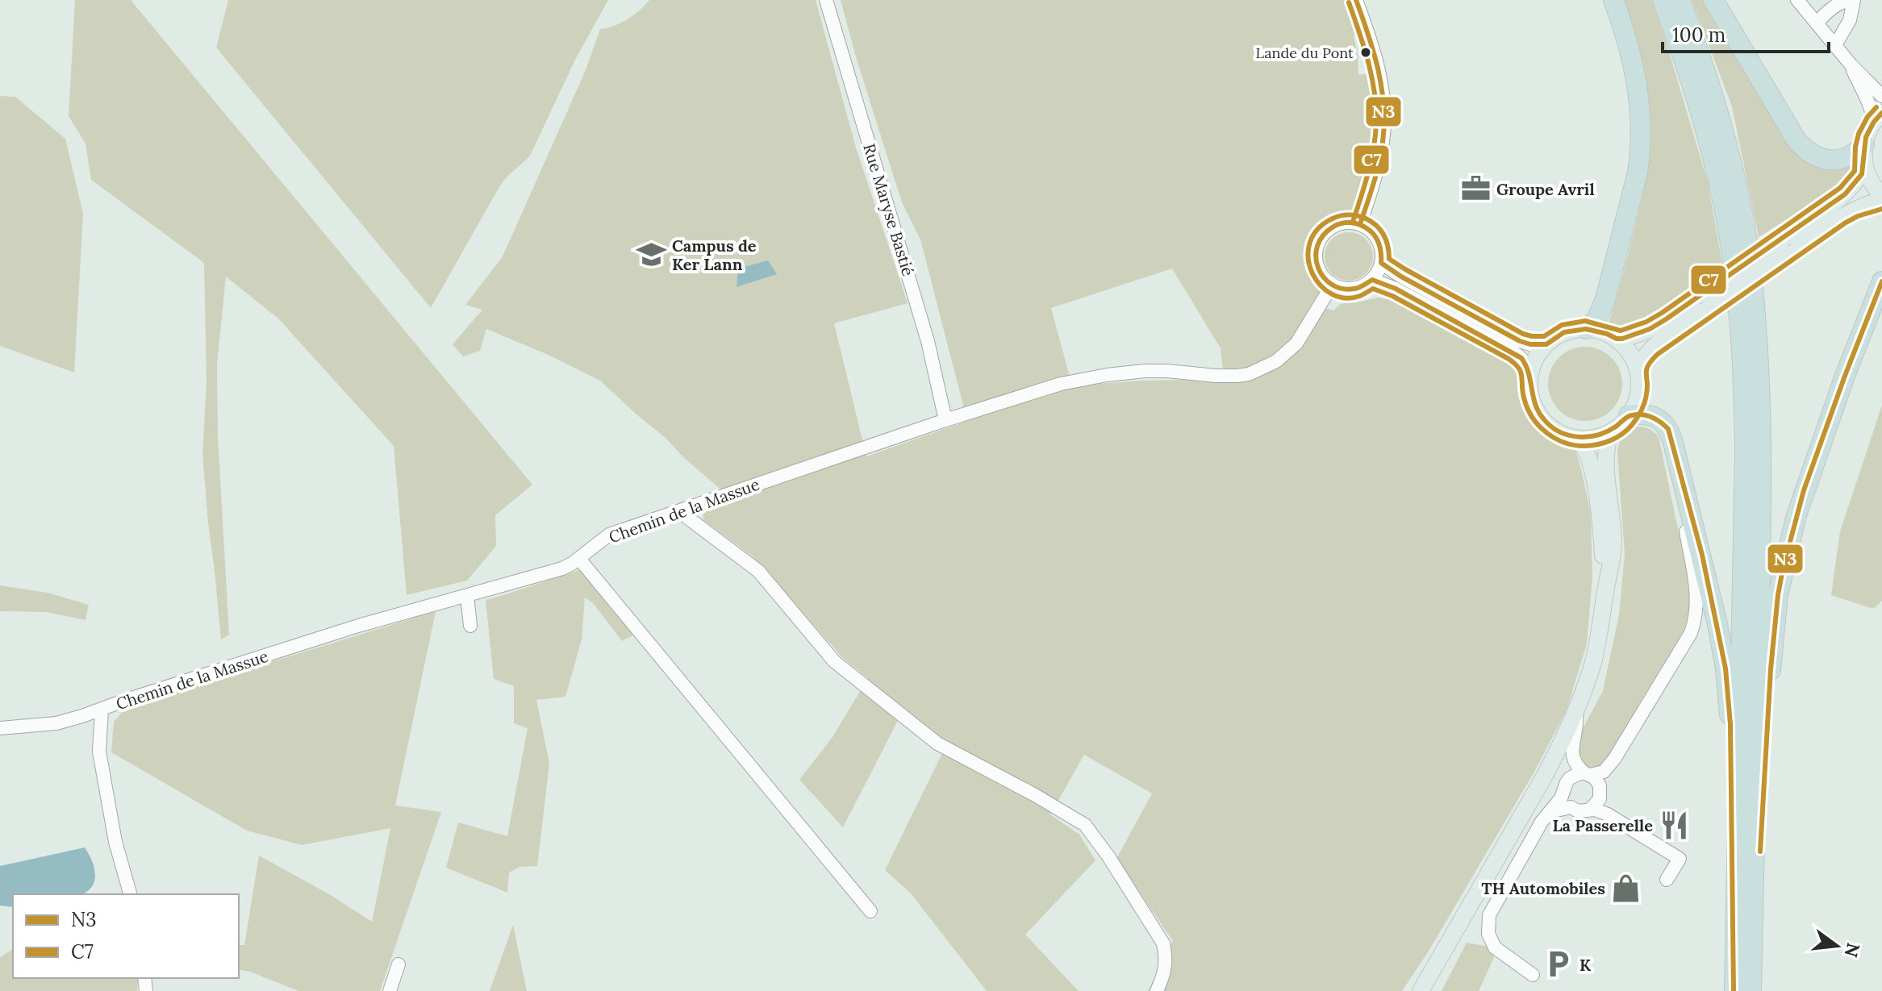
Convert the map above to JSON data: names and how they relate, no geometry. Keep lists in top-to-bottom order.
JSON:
{
  "streets": {
    "street": ["Rue Maryse Bastié", "Chemin de la Massue"]
  },
  "crossings": [
    ["Rue Maryse Bastié", "Chemin de la Massue"]
  ],
  "places": {
    "other": ["Lande du Pont"],
    "office": ["Groupe Avril"],
    "school or university": ["Campus de Ker Lann"],
    "restaurant": ["La Passerelle"],
    "shop": ["TH Automobiles"],
    "parking": ["K"]
  },
  "lines": ["transit line N3", "transit line C7"],
  "legend": ["N3", "C7"],
  "scale_bar": "100 m",
  "north": "right"
}
